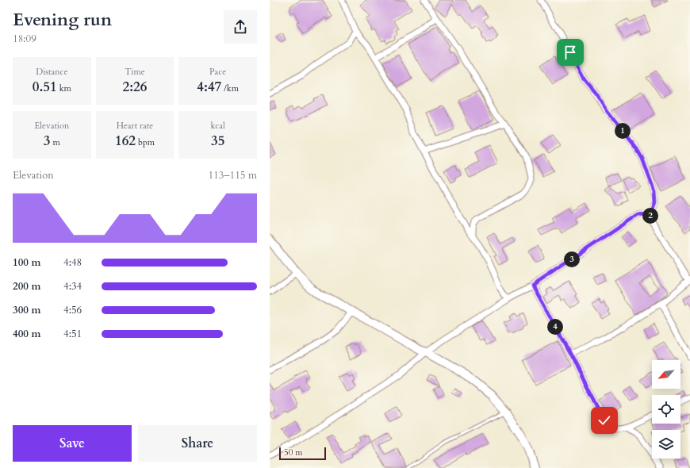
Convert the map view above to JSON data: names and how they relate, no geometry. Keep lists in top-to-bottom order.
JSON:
{
  "scale_bar": "50 m",
  "north": "bottom left",
  "page": {
    "heading": ["Evening run", "18:09"],
    "stats": [
      ["Distance", "0.51 km"],
      ["Time", "2:26"],
      ["Pace", "4:47 /km"],
      ["Elevation", "3 m"],
      ["Heart rate", "162 bpm"],
      ["kcal", "35"]
    ],
    "pins": [
      "1",
      "2",
      "3",
      "4"
    ],
    "chart": ["Elevation", "113–115 m"],
    "list": [
      {
        "name": "100 m",
        "note": "4:48"
      },
      {
        "name": "200 m",
        "note": "4:34"
      },
      {
        "name": "300 m",
        "note": "4:56"
      },
      {
        "name": "400 m",
        "note": "4:51"
      }
    ],
    "buttons": ["Save", "Share"],
    "scale": "50 m"
  }
}
